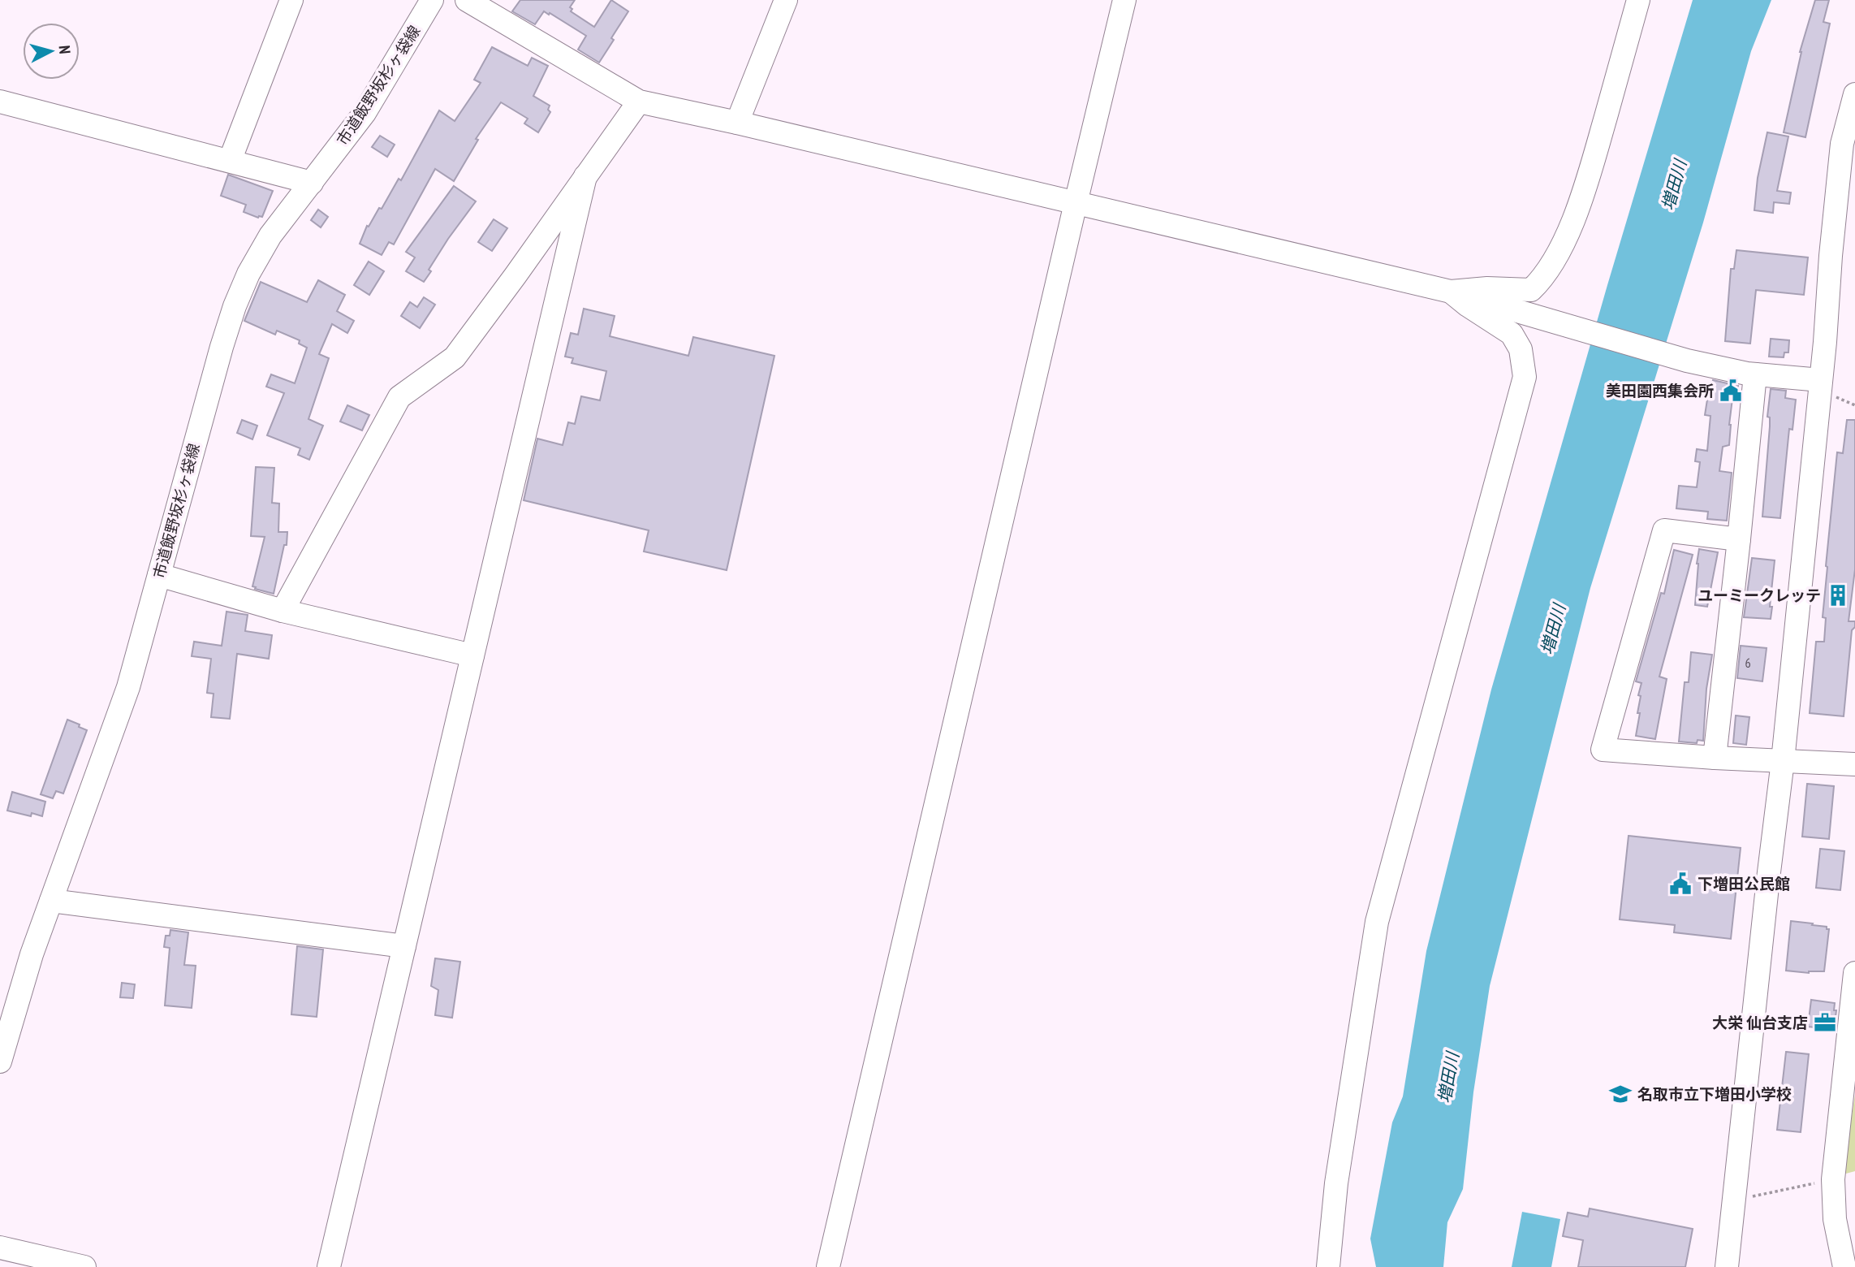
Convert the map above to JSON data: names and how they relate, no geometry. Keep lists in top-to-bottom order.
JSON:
{
  "streets": {
    "street": ["市道飯野坂杉ヶ袋線"]
  },
  "water": ["増田川"],
  "places": {
    "public building": ["美田園西集会所", "下増田公民館"],
    "building": ["ユーミークレッテ"],
    "office": ["大栄 仙台支店"],
    "school or university": ["名取市立下増田小学校"]
  },
  "house_numbers": ["6"],
  "north": "right"
}
